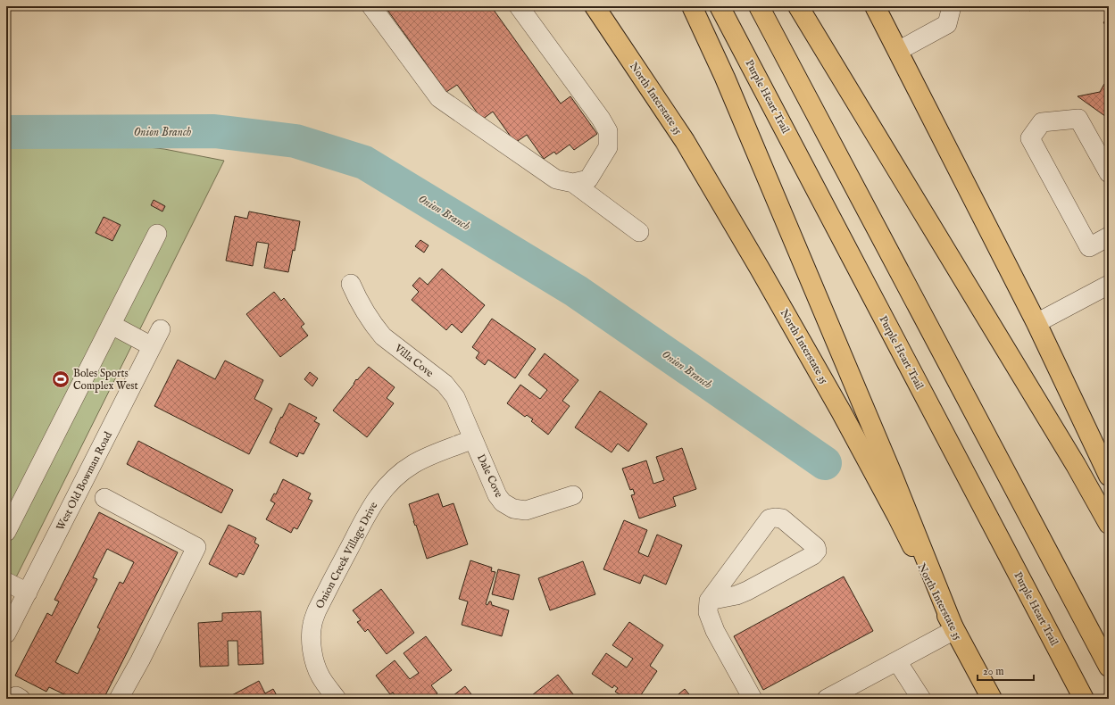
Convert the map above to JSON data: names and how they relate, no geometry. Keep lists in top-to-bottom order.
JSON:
{
  "streets": {
    "main road": ["Purple Heart Trail", "North Interstate 35"],
    "street": [
      "Villa Cove",
      "Dale Cove",
      "West Old Bowman Road",
      "Onion Creek Village Drive"
    ]
  },
  "crossings": [
    ["Villa Cove", "Dale Cove"],
    ["Villa Cove", "Onion Creek Village Drive"],
    ["Dale Cove", "Onion Creek Village Drive"]
  ],
  "water": ["Onion Branch"],
  "places": {
    "sports": ["Boles Sports Complex West"]
  },
  "scale_bar": "20 m"
}
